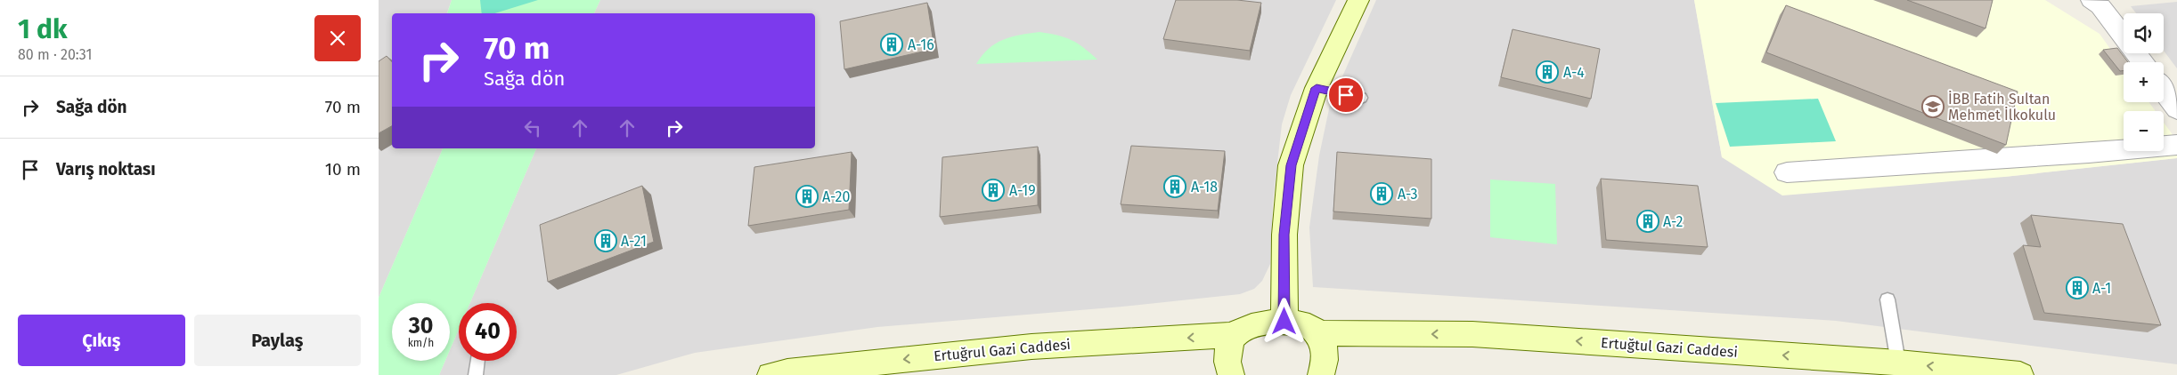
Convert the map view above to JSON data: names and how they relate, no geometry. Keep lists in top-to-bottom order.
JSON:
{
  "streets": {
    "main road": ["Ertuğtul Gazi Caddesi", "Ertuğrul Gazi Caddesi"]
  },
  "one_way": ["Ertuğtul Gazi Caddesi", "Ertuğrul Gazi Caddesi"],
  "places": {
    "building": [
      "A-16",
      "A-4",
      "A-18",
      "A-19",
      "A-3",
      "A-20",
      "A-2",
      "A-21",
      "A-1"
    ],
    "school or university": ["İBB Fatih Sultan Mehmet İlkokulu"]
  },
  "page": {
    "heading": ["1 dk", "80 m · 20:31"],
    "map_buttons": ["+", "−"],
    "turn": ["70 m", "Sağa dön"],
    "list": [
      {
        "name": "Sağa dön",
        "value": "70 m"
      },
      {
        "name": "Varış noktası",
        "value": "10 m"
      }
    ],
    "speed": "30 km/h",
    "limit": "40",
    "buttons": ["Çıkış", "Paylaş"]
  }
}
